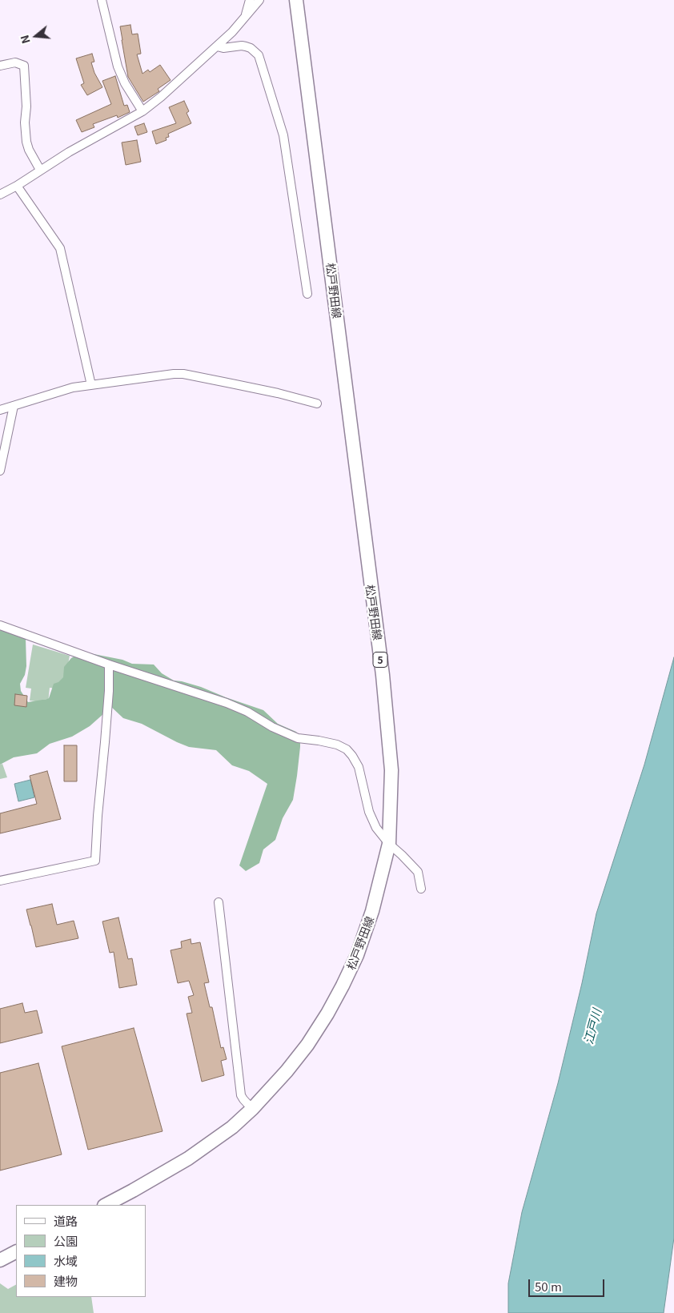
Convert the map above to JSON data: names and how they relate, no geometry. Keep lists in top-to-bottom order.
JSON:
{
  "streets": {
    "main road": ["松戸野田線", "5"]
  },
  "water": ["江戸川"],
  "legend": [
    "道路",
    "公園",
    "水域",
    "建物"
  ],
  "scale_bar": "50 m",
  "north": "left"
}
